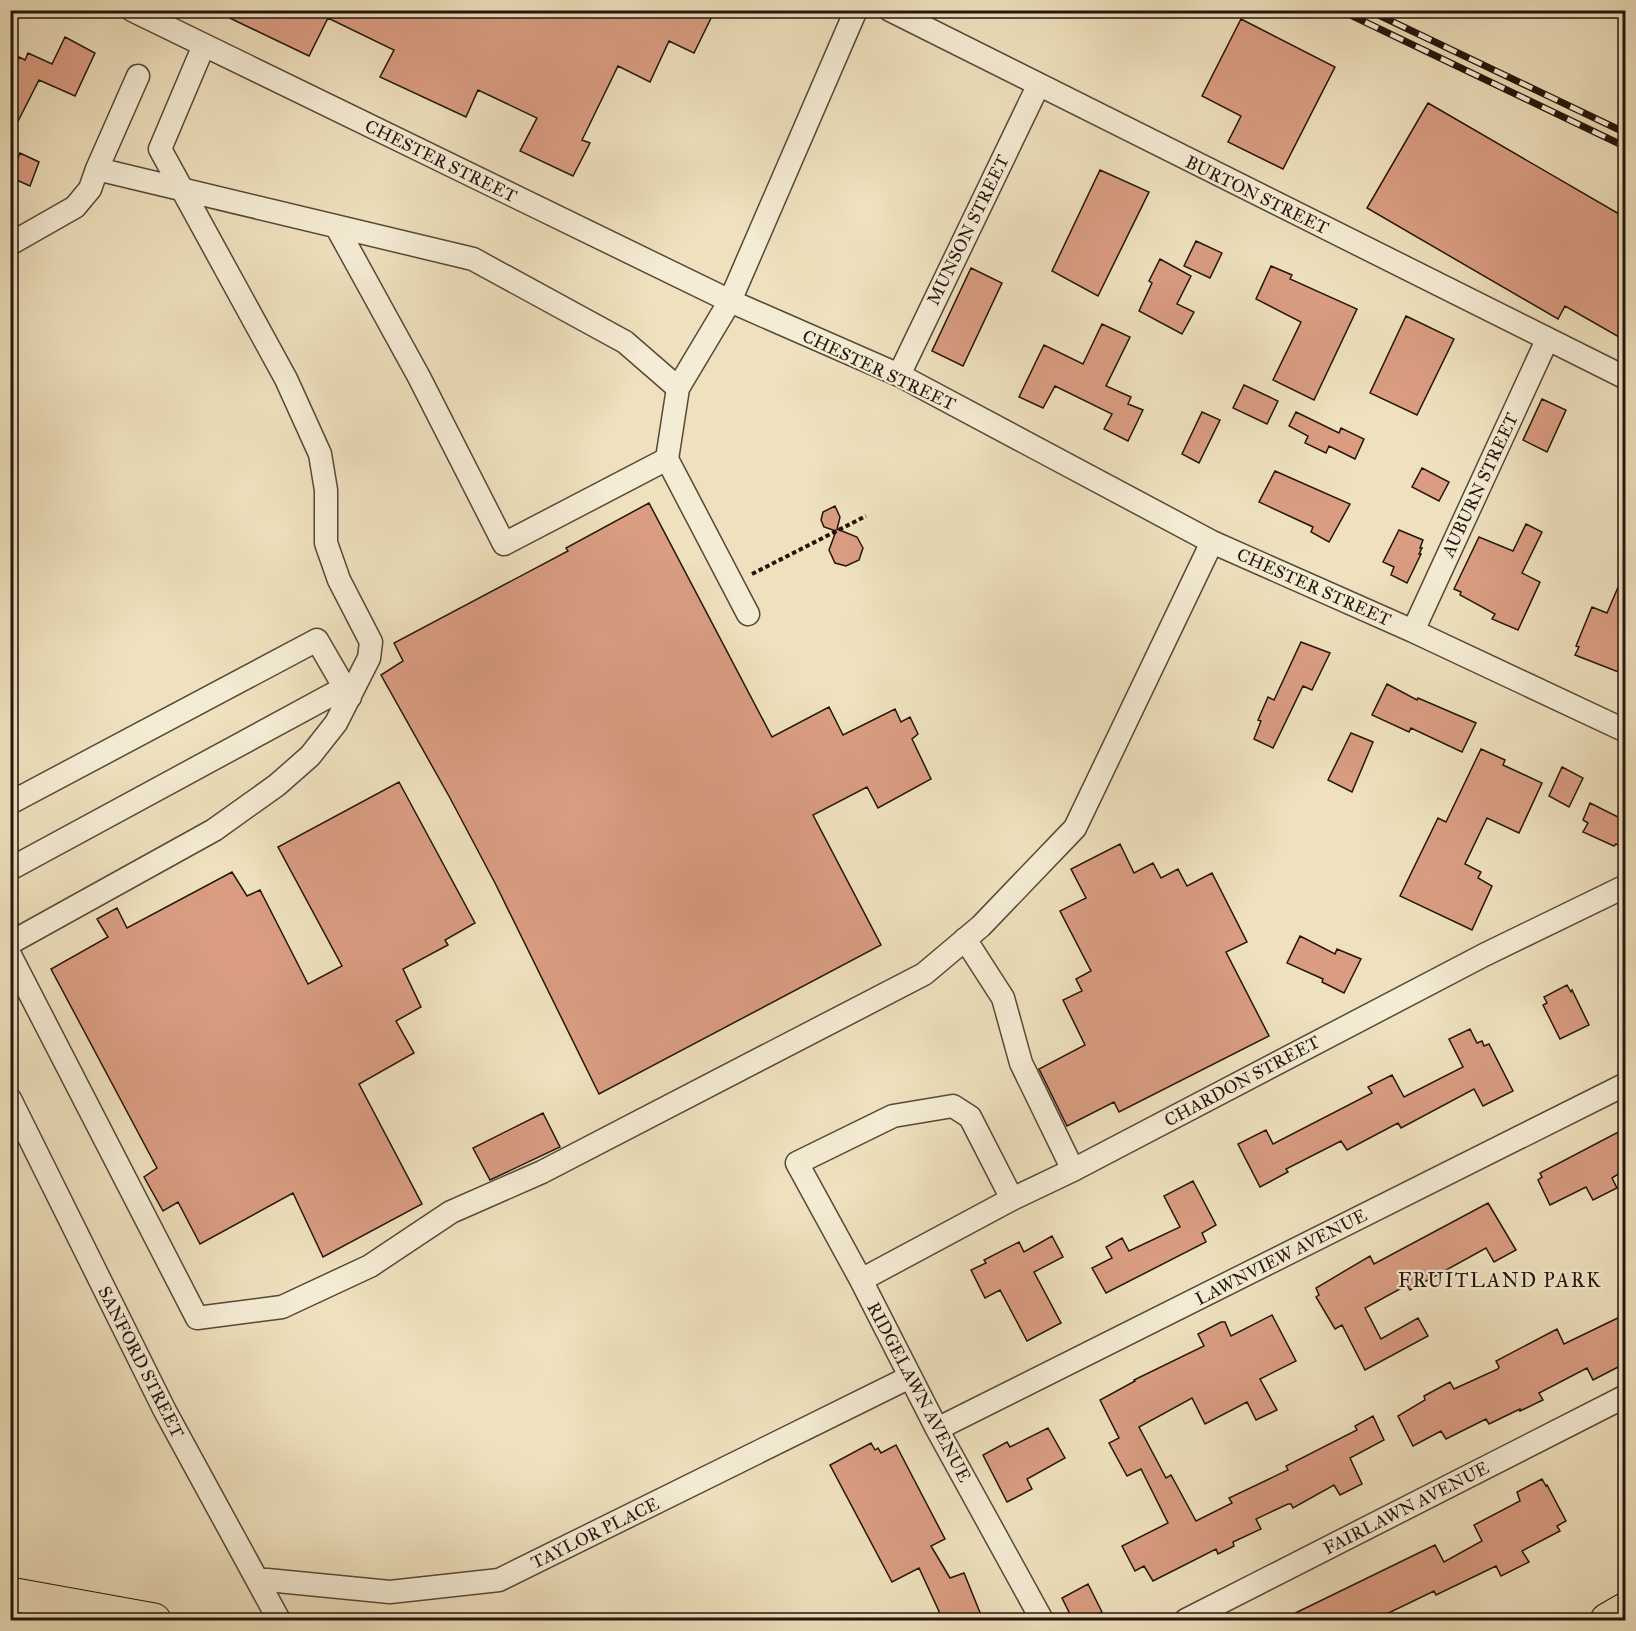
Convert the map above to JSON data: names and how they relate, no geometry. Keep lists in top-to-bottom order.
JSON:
{
  "streets": {
    "street": [
      "CHESTER STREET",
      "BURTON STREET",
      "MUNSON STREET",
      "AUBURN STREET",
      "CHARDON STREET",
      "LAWNVIEW AVENUE",
      "SANFORD STREET",
      "RIDGELAWN AVENUE",
      "FAIRLAWN AVENUE",
      "TAYLOR PLACE"
    ]
  },
  "crossings": [
    ["CHESTER STREET", "MUNSON STREET"],
    ["CHESTER STREET", "AUBURN STREET"],
    ["BURTON STREET", "MUNSON STREET"],
    ["BURTON STREET", "AUBURN STREET"],
    ["CHARDON STREET", "RIDGELAWN AVENUE"],
    ["LAWNVIEW AVENUE", "RIDGELAWN AVENUE"],
    ["SANFORD STREET", "TAYLOR PLACE"],
    ["RIDGELAWN AVENUE", "TAYLOR PLACE"]
  ],
  "districts": ["FRUITLAND PARK"]
}
